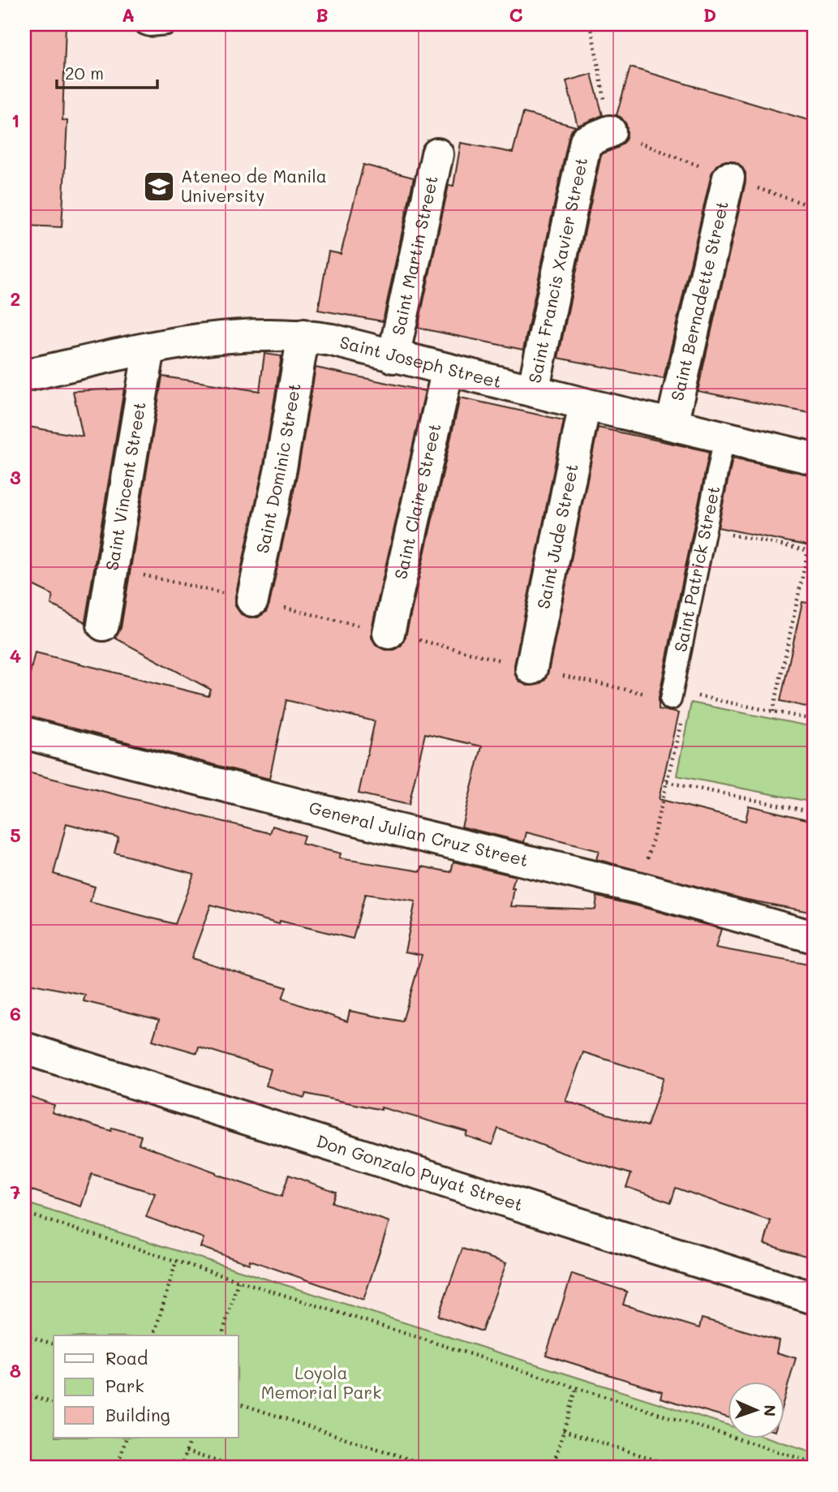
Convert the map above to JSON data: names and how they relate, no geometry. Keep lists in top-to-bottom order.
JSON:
{
  "streets": {
    "street": [
      "Saint Martin Street",
      "Saint Francis Xavier Street",
      "Saint Bernadette Street",
      "Saint Joseph Street",
      "Saint Dominic Street",
      "Saint Vincent Street",
      "Saint Claire Street",
      "Saint Jude Street",
      "General Julian Cruz Street",
      "Don Gonzalo Puyat Street"
    ],
    "lane": ["Saint Patrick Street"]
  },
  "crossings": [
    ["Saint Martin Street", "Saint Joseph Street"],
    ["Saint Francis Xavier Street", "Saint Joseph Street"],
    ["Saint Bernadette Street", "Saint Joseph Street"],
    ["Saint Joseph Street", "Saint Dominic Street"],
    ["Saint Joseph Street", "Saint Vincent Street"],
    ["Saint Joseph Street", "Saint Claire Street"],
    ["Saint Joseph Street", "Saint Jude Street"],
    ["Saint Joseph Street", "Saint Patrick Street"]
  ],
  "parks": ["Loyola Memorial Park"],
  "places": {
    "school or university": ["Ateneo de Manila University"]
  },
  "legend": ["Road", "Park", "Building"],
  "scale_bar": "20 m",
  "north": "right",
  "grid": {
    "columns": [
      "A",
      "B",
      "C",
      "D"
    ],
    "rows": [
      "1",
      "2",
      "3",
      "4",
      "5",
      "6",
      "7",
      "8"
    ]
  }
}
